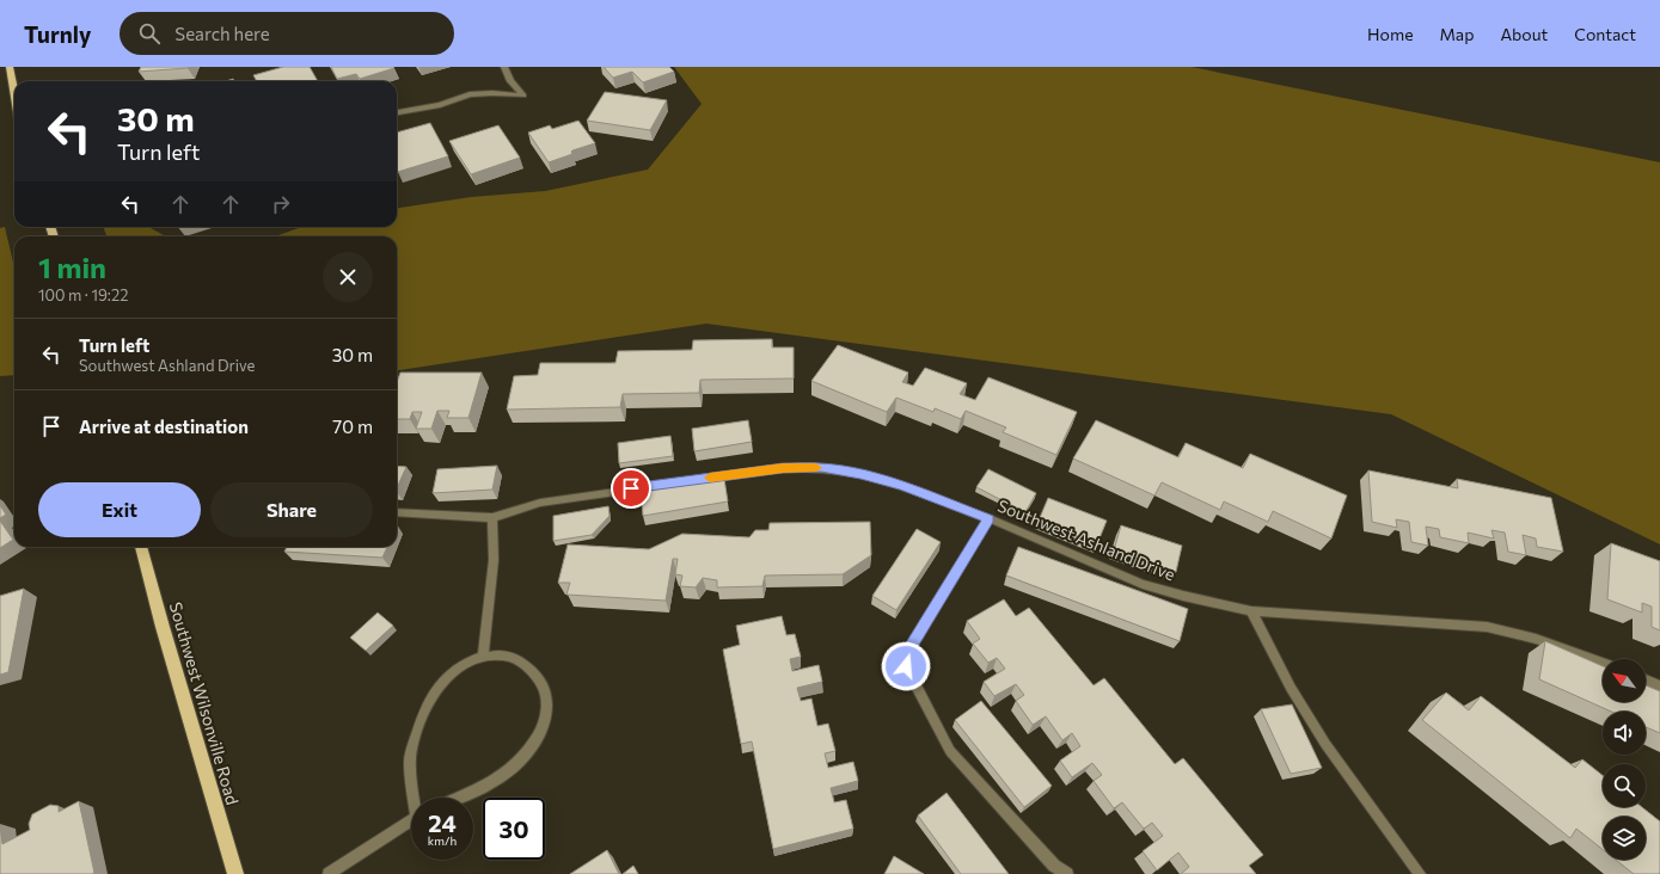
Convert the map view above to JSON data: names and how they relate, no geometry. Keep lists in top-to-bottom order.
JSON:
{
  "streets": {
    "main road": ["Southwest Wilsonville Road"],
    "street": ["Southwest Ashland Drive"]
  },
  "north": "top left",
  "page": {
    "header": "Turnly",
    "search": "Search here",
    "nav": [
      "Home",
      "Map",
      "About",
      "Contact"
    ],
    "turn": ["30 m", "Turn left"],
    "heading": ["1 min", "100 m · 19:22"],
    "list": [
      {
        "name": "Turn left",
        "note": "Southwest Ashland Drive",
        "value": "30 m"
      },
      {
        "name": "Arrive at destination",
        "value": "70 m"
      }
    ],
    "buttons": ["Exit", "Share"],
    "speed": "24 km/h",
    "limit": "30"
  }
}
